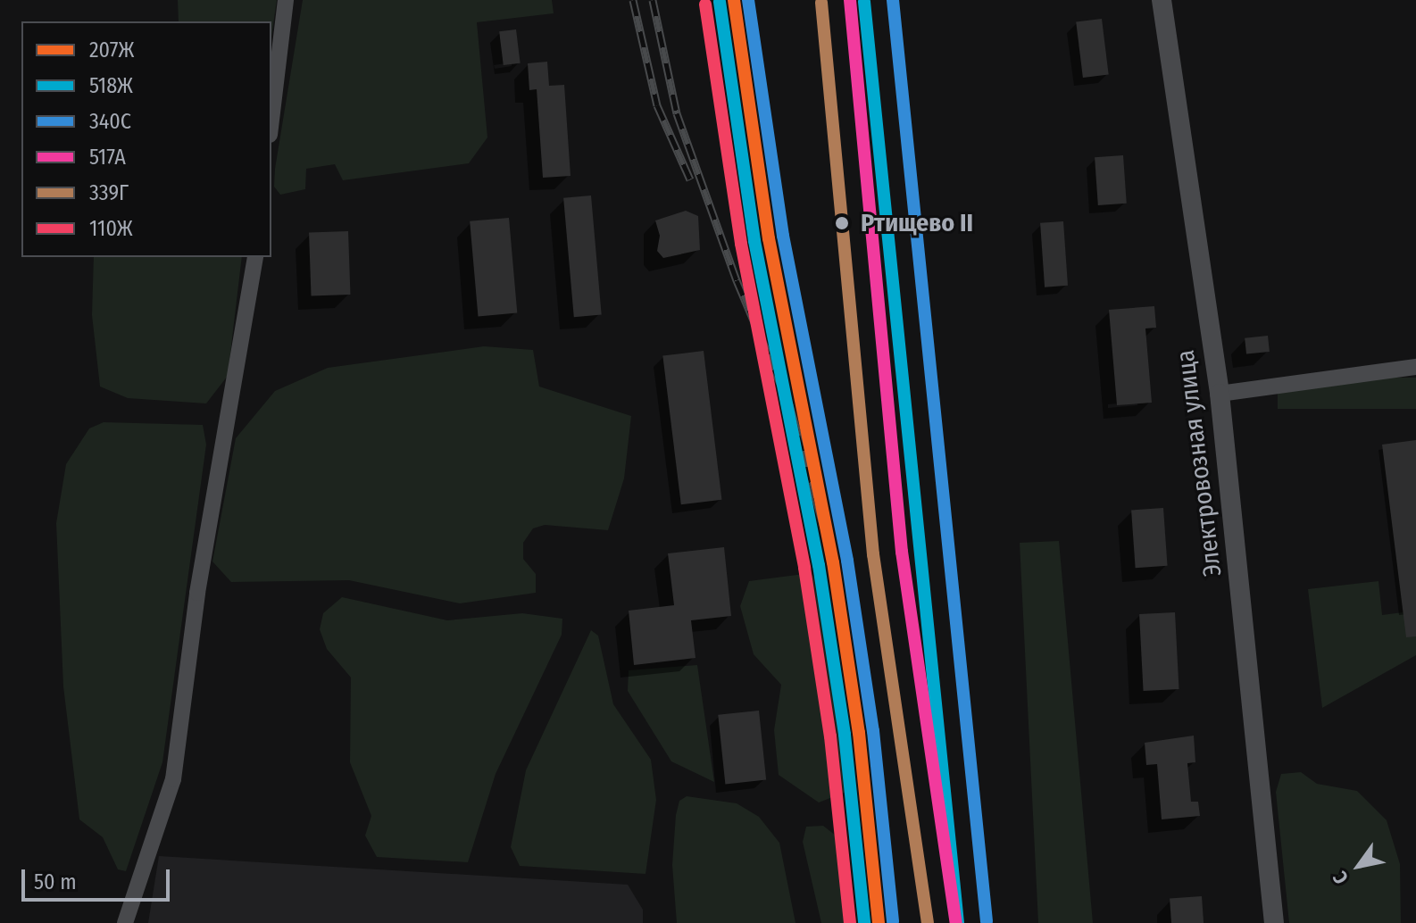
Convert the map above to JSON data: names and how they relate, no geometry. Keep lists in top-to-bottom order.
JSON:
{
  "streets": {
    "street": ["Электровозная улица"]
  },
  "places": ["Ртищево II"],
  "lines": [
    "transit line 207Ж",
    "transit line 340С",
    "transit line 517А",
    "transit line 518Ж",
    "transit line 339Г",
    "transit line 110Ж"
  ],
  "legend": [
    "207Ж",
    "518Ж",
    "340С",
    "517А",
    "339Г",
    "110Ж"
  ],
  "scale_bar": "50 m",
  "north": "bottom left"
}
